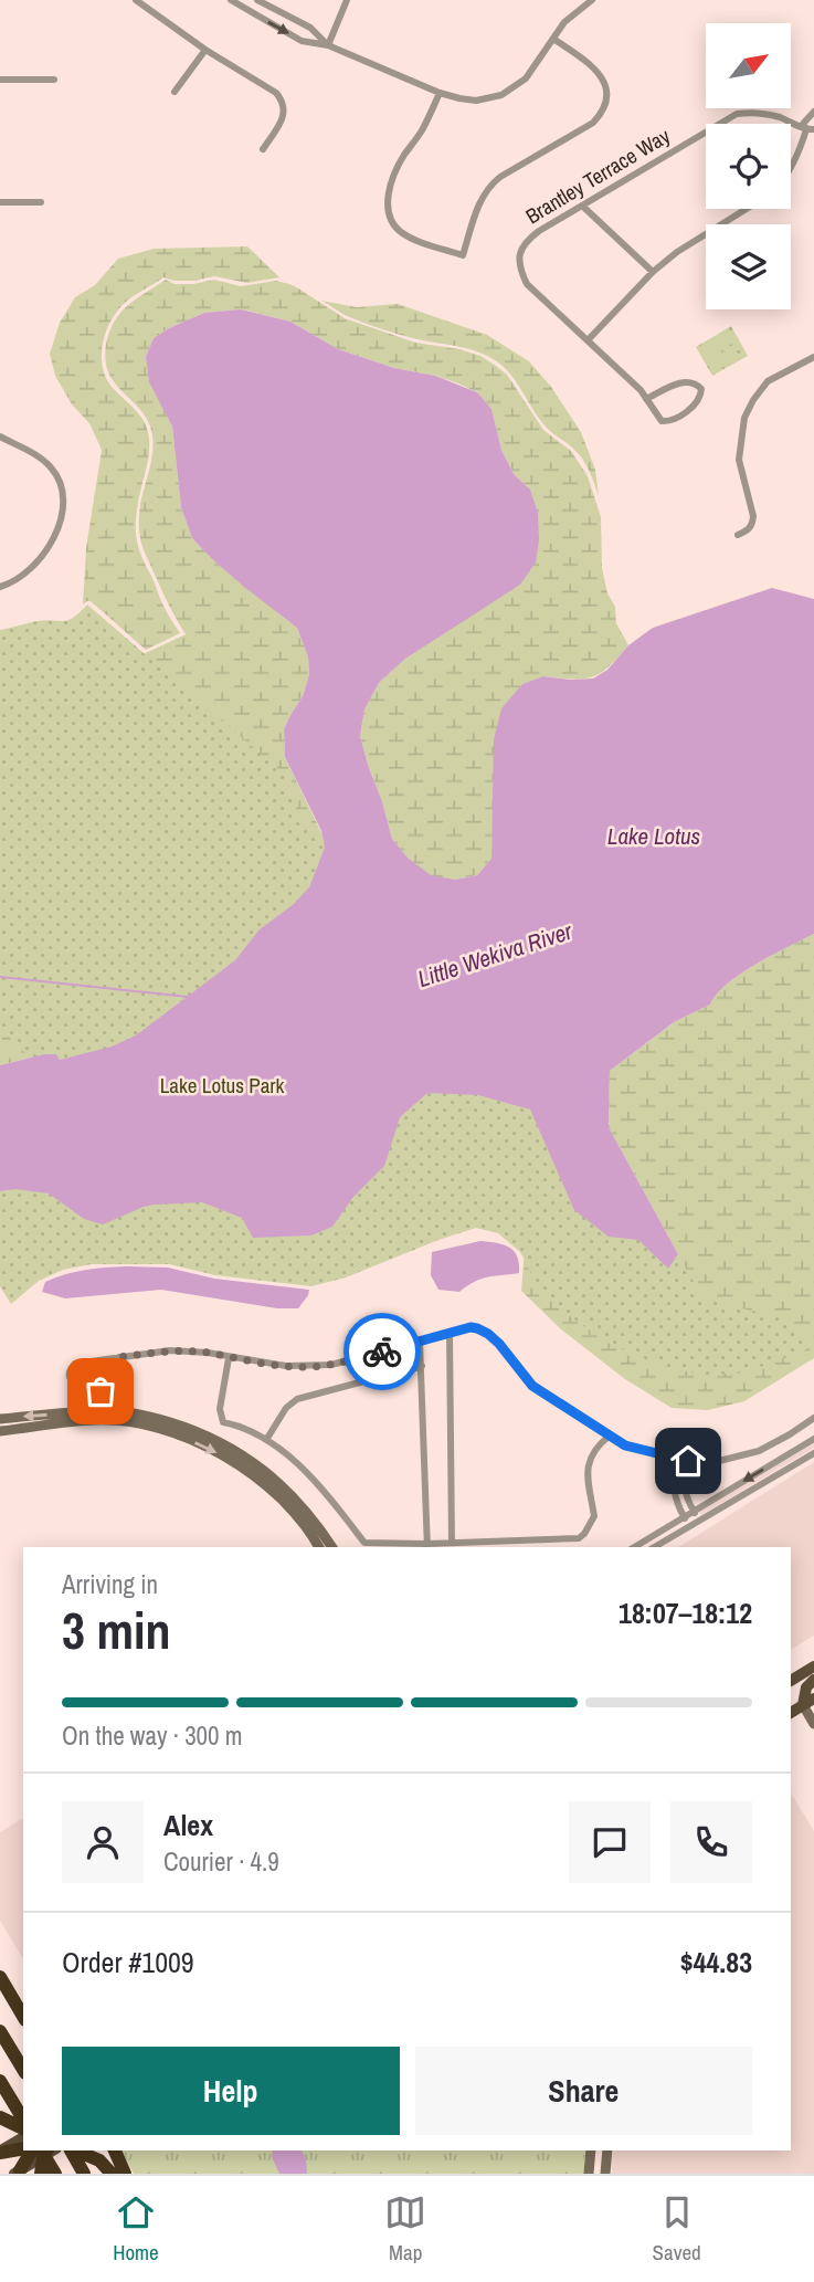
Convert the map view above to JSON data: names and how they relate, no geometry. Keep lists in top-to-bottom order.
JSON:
{
  "streets": {
    "street": ["Brantley Terrace Way"]
  },
  "water": ["Lake Lotus", "Little Wekiva River"],
  "parks": ["Lake Lotus Park"],
  "north": "top right",
  "page": {
    "heading": ["3 min", "Arriving in", "18:07–18:12"],
    "panel": [
      "Alex",
      "Courier · 4.9",
      "Order #1009",
      "$44.83"
    ],
    "bar": "On the way · 300 m",
    "buttons": ["Help", "Share"],
    "tabs": ["Home", "Map", "Saved"]
  }
}
